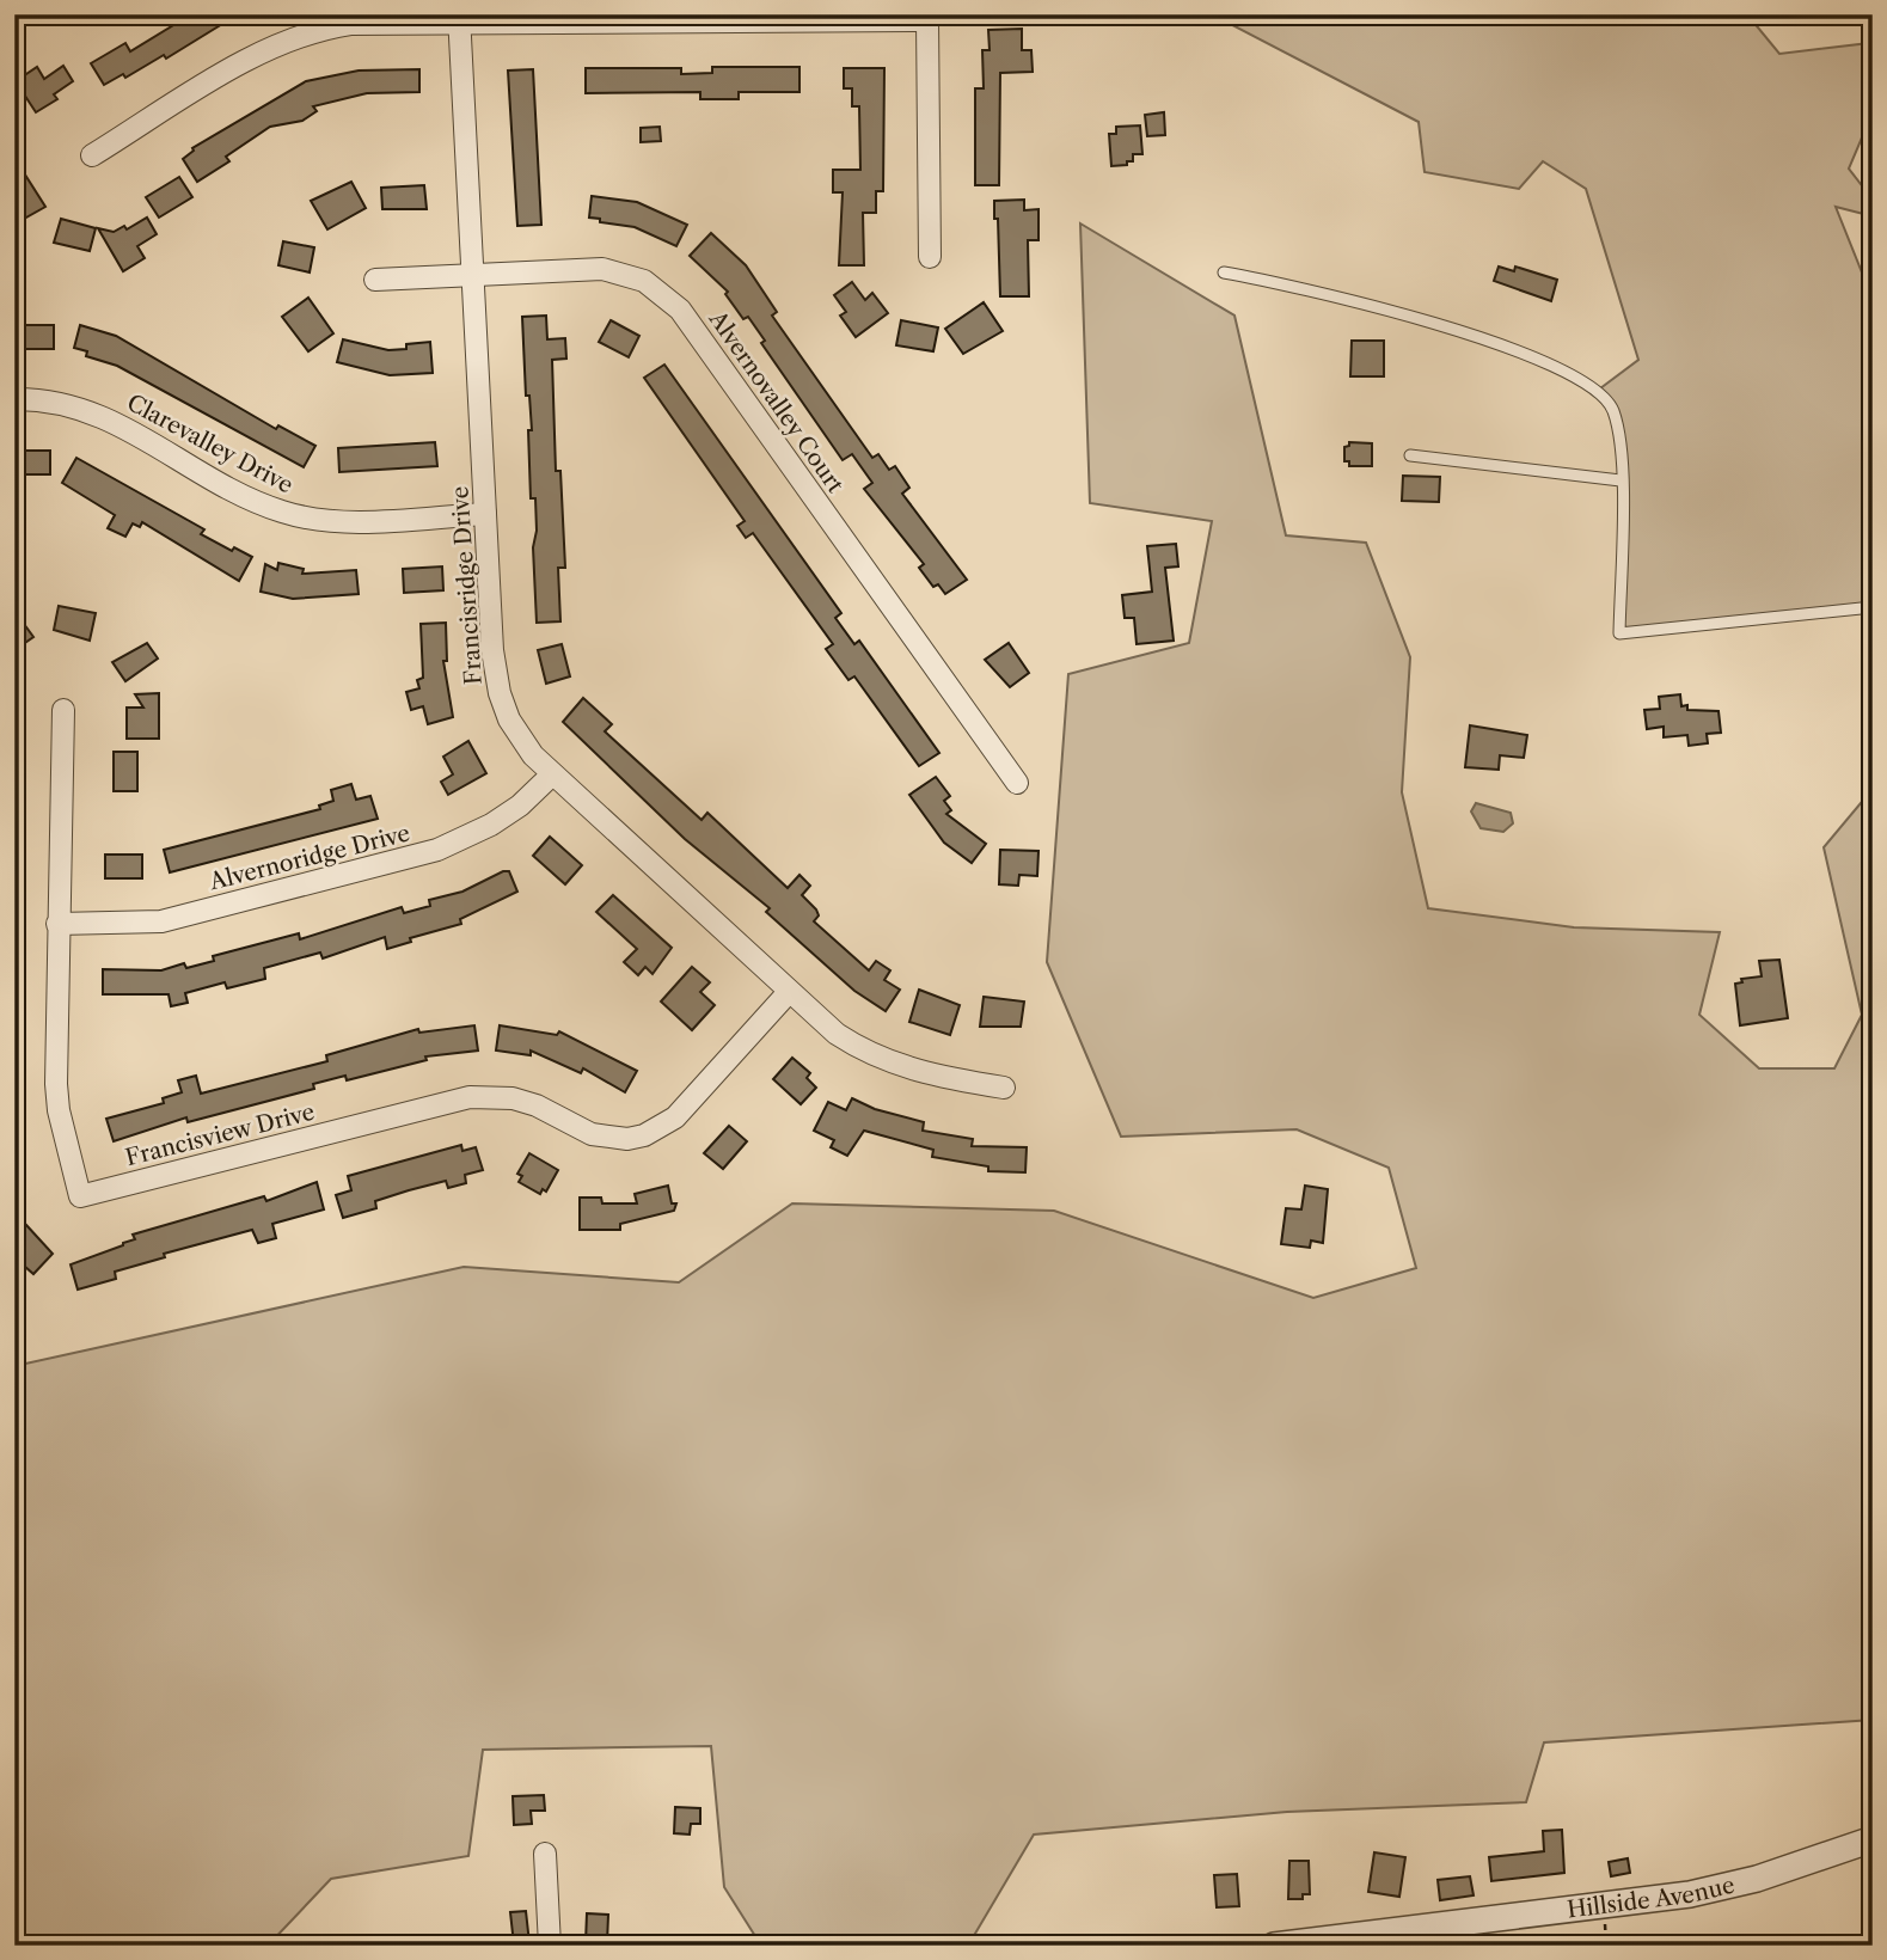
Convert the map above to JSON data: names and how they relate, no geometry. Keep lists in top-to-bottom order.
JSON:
{
  "streets": {
    "street": [
      "Alvernovalley Court",
      "Clarevalley Drive",
      "Francisridge Drive",
      "Alvernoridge Drive",
      "Francisview Drive",
      "Hillside Avenue"
    ]
  },
  "crossings": [
    ["Alvernovalley Court", "Francisridge Drive"],
    ["Clarevalley Drive", "Francisridge Drive"],
    ["Francisridge Drive", "Alvernoridge Drive"],
    ["Francisridge Drive", "Francisview Drive"],
    ["Alvernoridge Drive", "Francisview Drive"]
  ]
}
